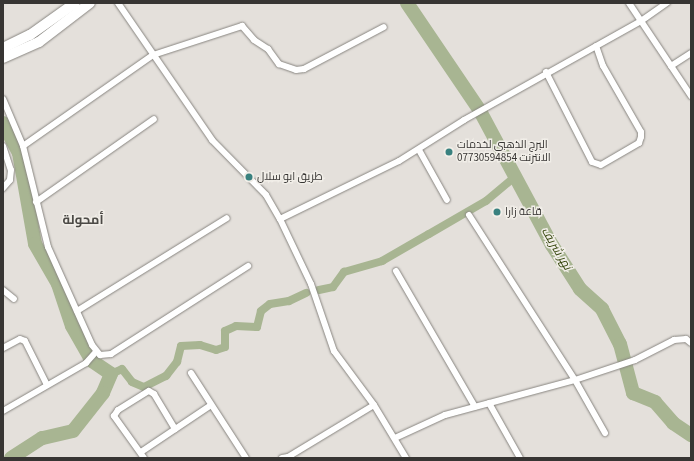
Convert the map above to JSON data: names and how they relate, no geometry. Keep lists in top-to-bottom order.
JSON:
{
  "districts": ["أمحولة"],
  "water": ["نهر شريف"],
  "places": ["البرج الذهبي لخدمات الانترنت 07730594854", "طريق ابو سلال", "قاعة زارا"]
}
